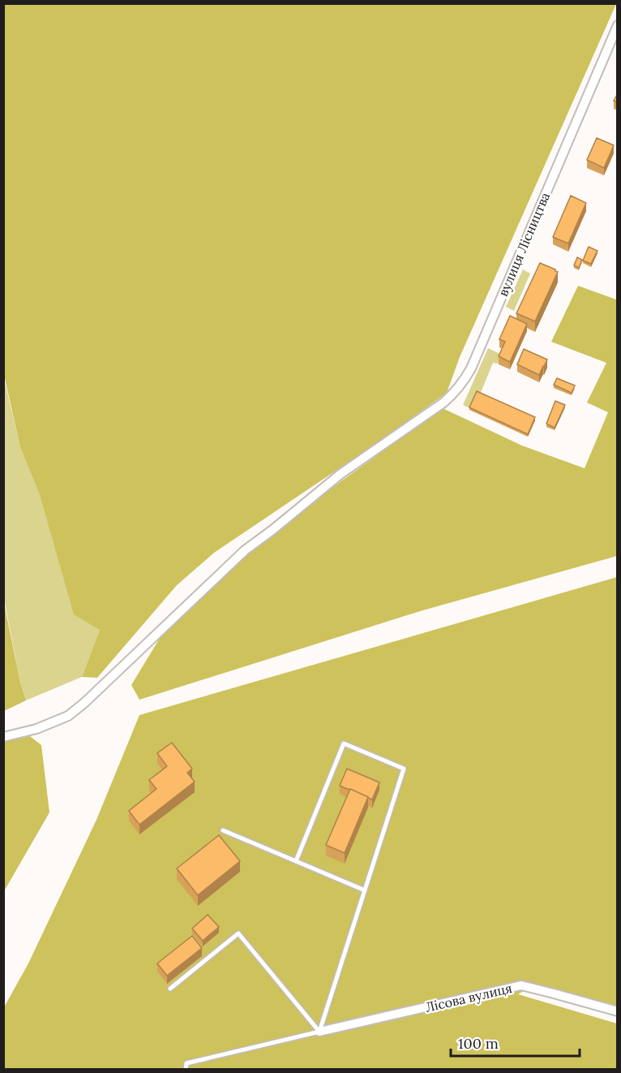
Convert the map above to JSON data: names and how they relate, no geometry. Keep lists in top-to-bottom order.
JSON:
{
  "streets": {
    "street": ["вулиця Лісництва", "Лісова вулиця"]
  },
  "scale_bar": "100 m"
}
